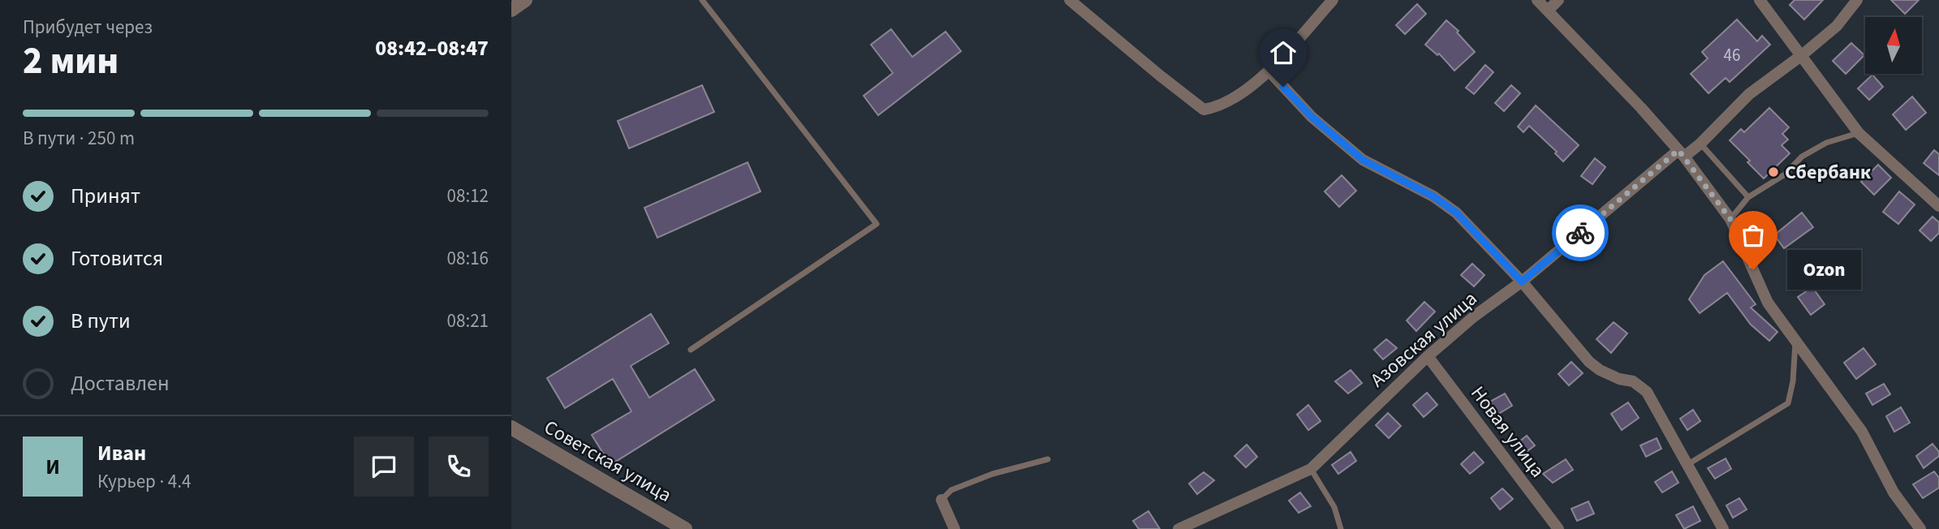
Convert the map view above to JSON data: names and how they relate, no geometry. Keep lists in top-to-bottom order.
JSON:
{
  "streets": {
    "street": ["Азовская улица", "Новая улица", "Советская улица"]
  },
  "crossings": [
    ["Азовская улица", "Новая улица"]
  ],
  "places": ["Сбербанк", "Ozon"],
  "house_numbers": ["46"],
  "north": "top",
  "page": {
    "heading": ["2 мин", "Прибудет через", "08:42–08:47"],
    "panel": ["Иван", "Курьер · 4.4"],
    "bar": "В пути · 250 m",
    "list": [
      ["Принят", "08:12"],
      ["Готовится", "08:16"],
      ["В пути", "08:21"],
      "Доставлен"
    ],
    "bubble": "Ozon",
    "round": "И"
  }
}
